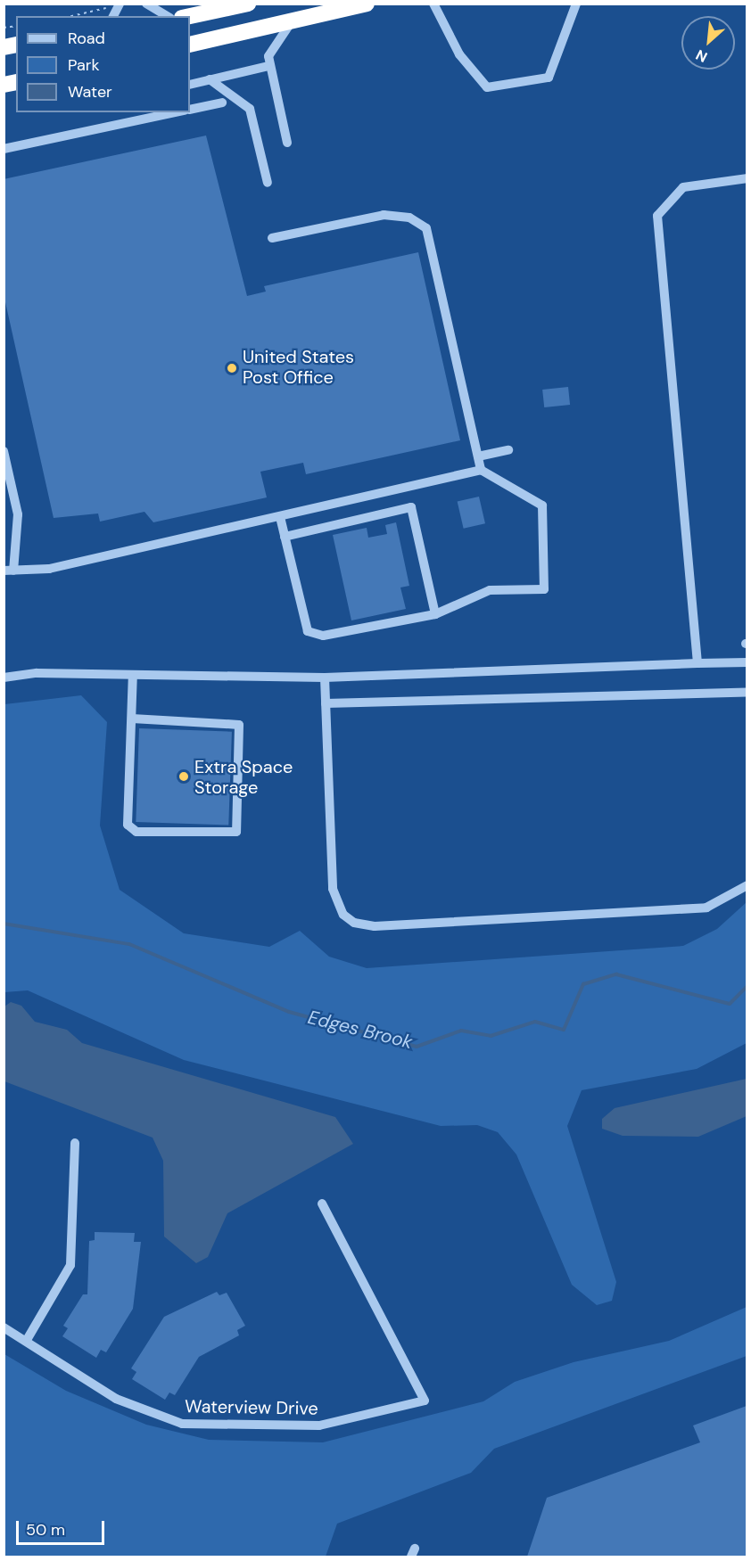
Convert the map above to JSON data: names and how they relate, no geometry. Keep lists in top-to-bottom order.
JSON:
{
  "streets": {
    "street": ["Waterview Drive"]
  },
  "water": ["Edges Brook"],
  "places": ["United States Post Office", "Extra Space Storage"],
  "legend": ["Road", "Park", "Water"],
  "scale_bar": "50 m",
  "north": "bottom left"
}
